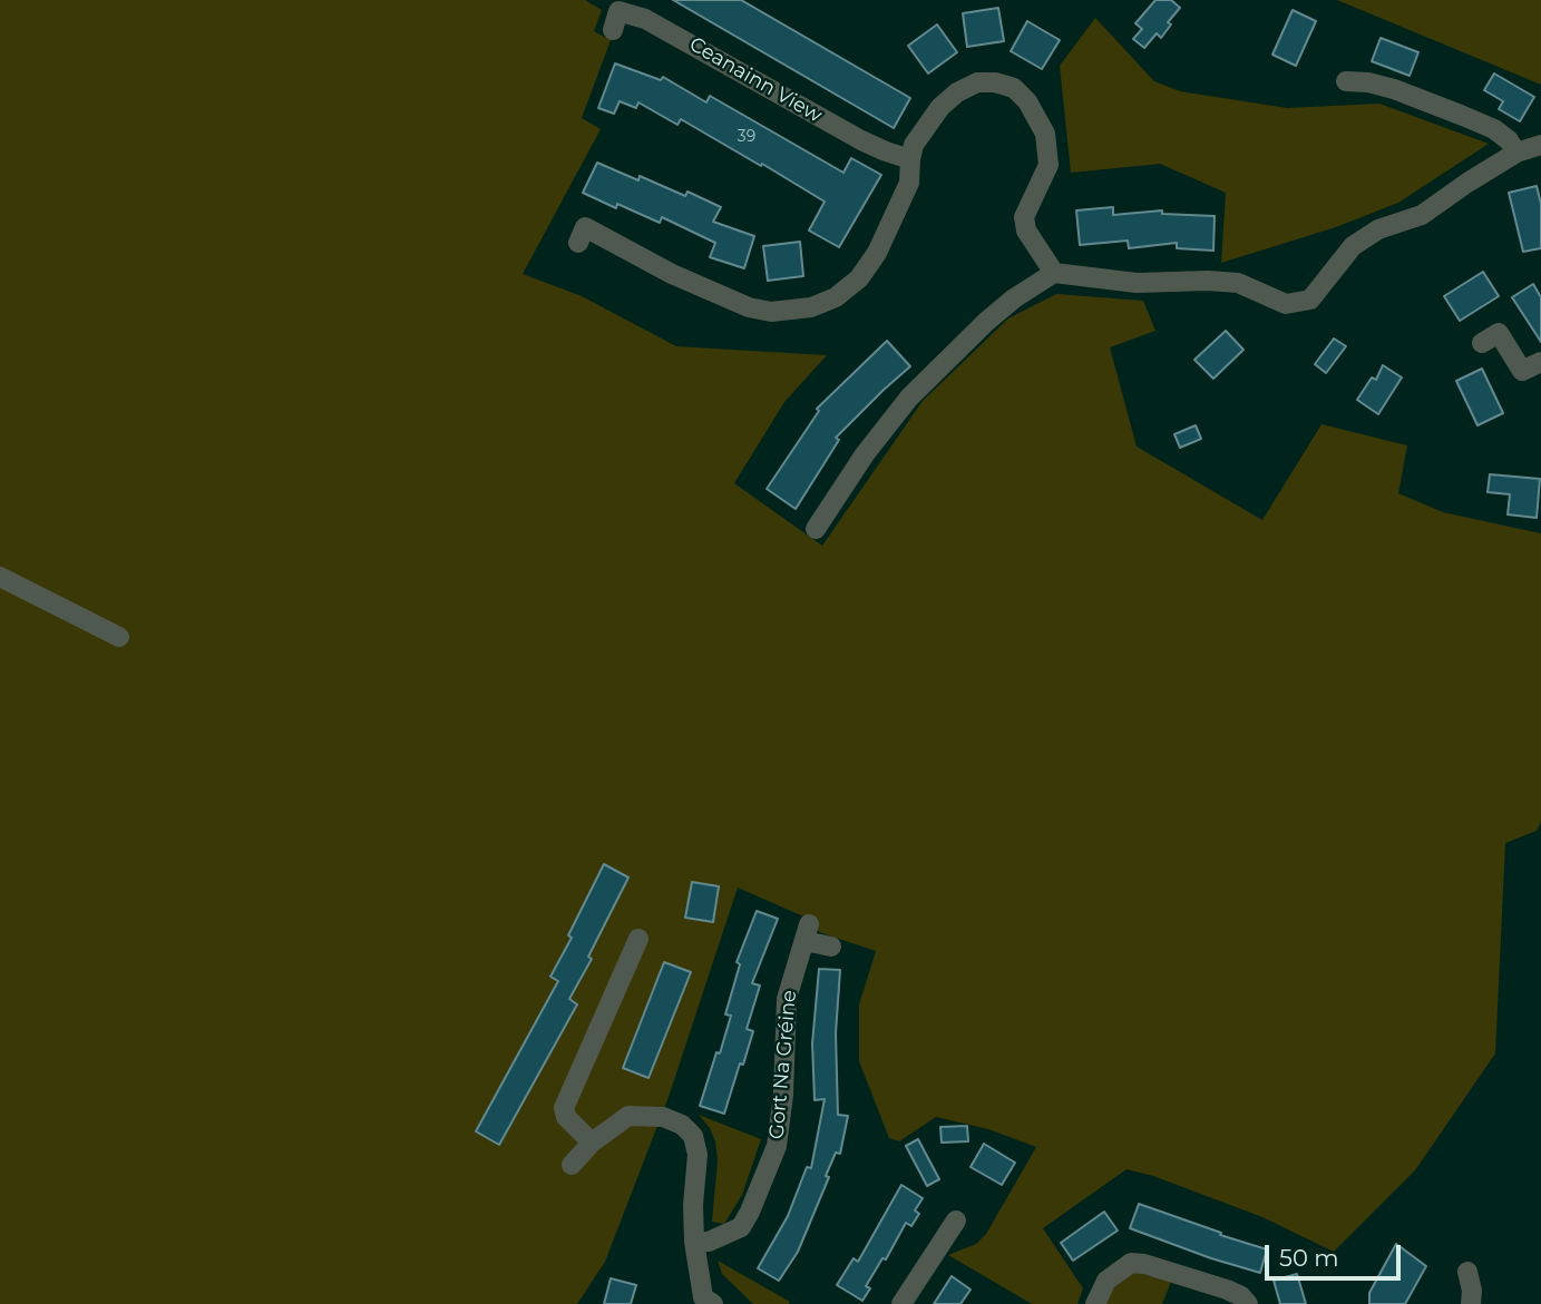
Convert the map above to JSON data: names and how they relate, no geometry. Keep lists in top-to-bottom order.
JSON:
{
  "streets": {
    "street": ["Ceanainn View", "Gort Na Gréine"]
  },
  "house_numbers": ["39"],
  "scale_bar": "50 m"
}
